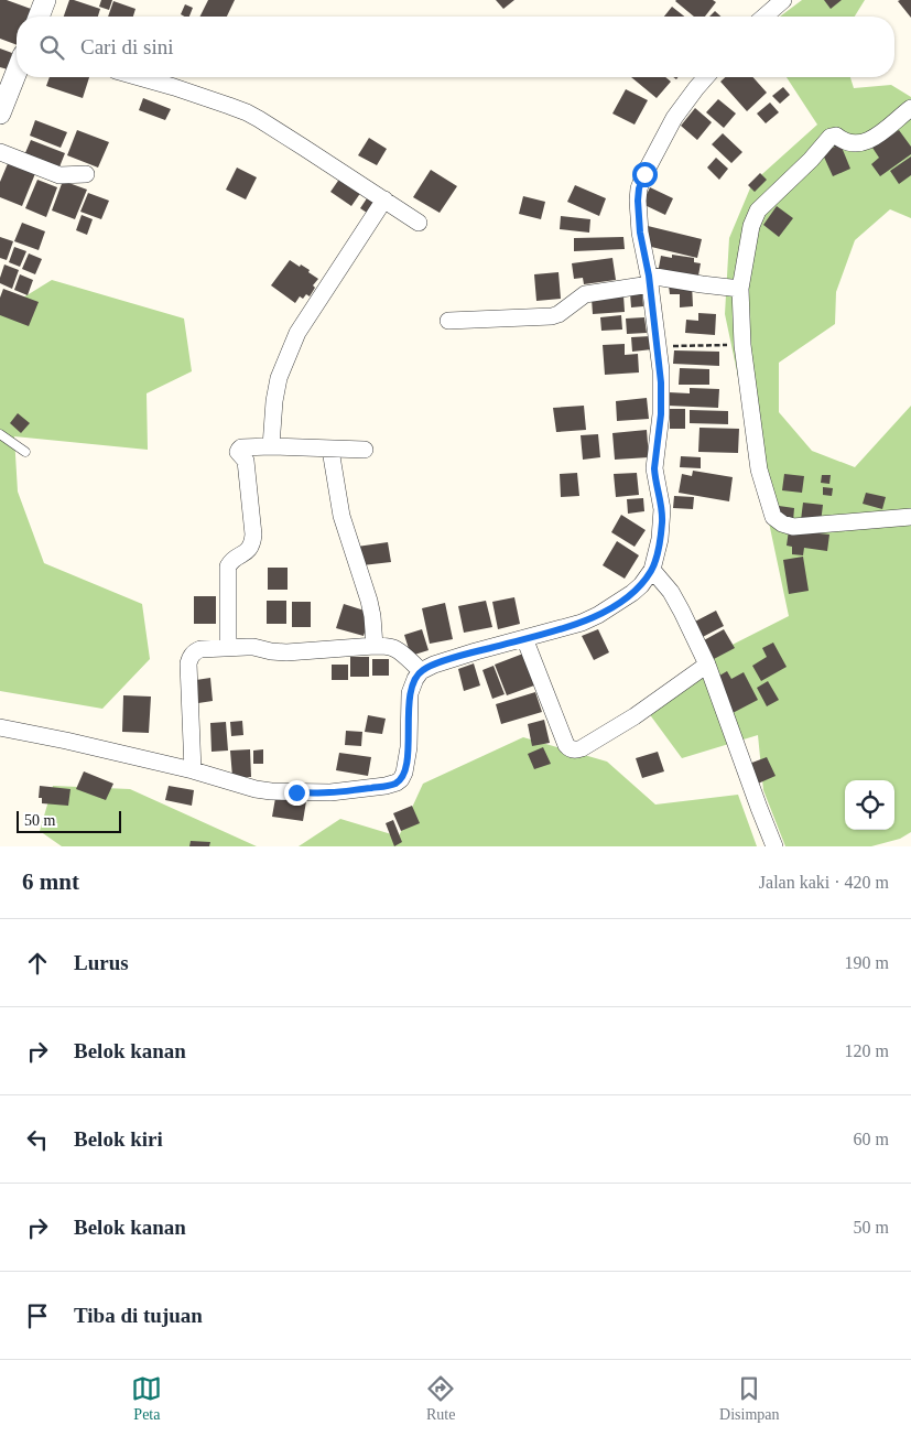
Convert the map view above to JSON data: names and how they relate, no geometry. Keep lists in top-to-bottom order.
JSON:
{
  "scale_bar": "50 m",
  "page": {
    "search": "Cari di sini",
    "scale": "50 m",
    "heading": ["6 mnt", "Jalan kaki · 420 m"],
    "list": [
      ["Lurus", "190 m"],
      ["Belok kanan", "120 m"],
      ["Belok kiri", "60 m"],
      ["Belok kanan", "50 m"],
      "Tiba di tujuan"
    ],
    "nav": ["Peta", "Rute", "Disimpan"]
  }
}
